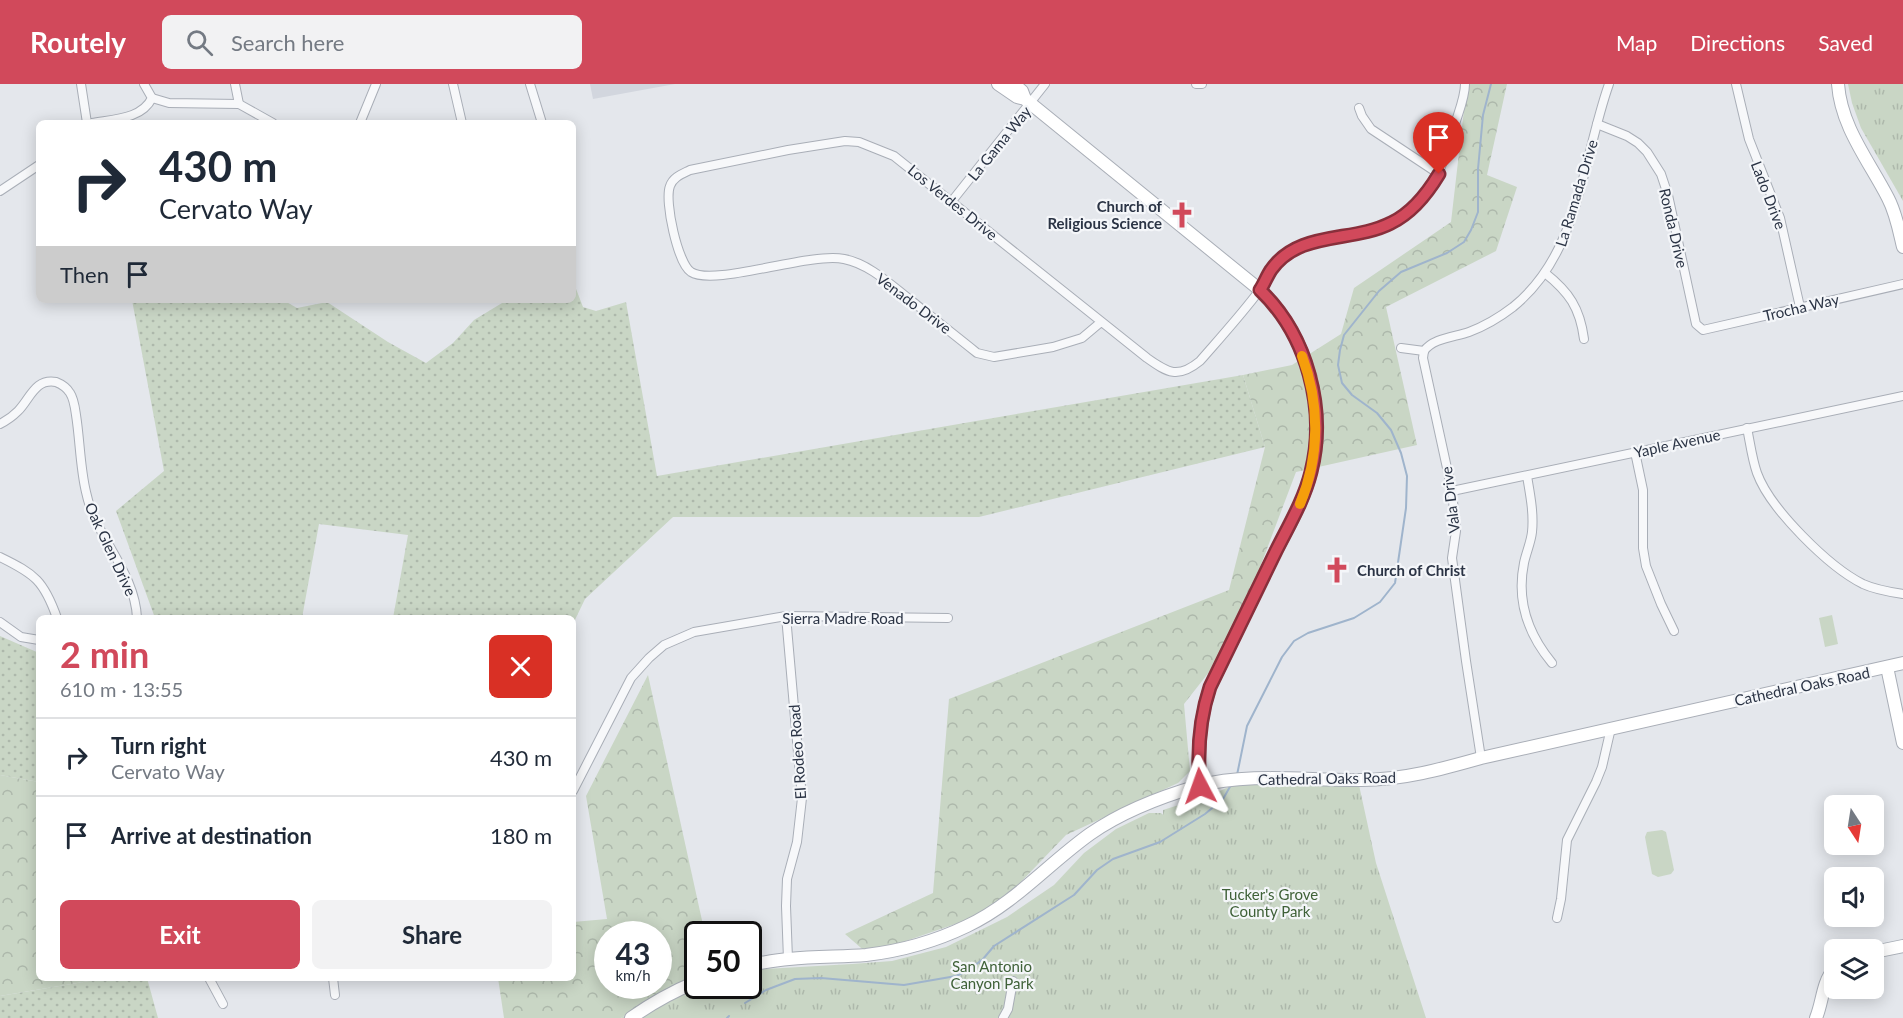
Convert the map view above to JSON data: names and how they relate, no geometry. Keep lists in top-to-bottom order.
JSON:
{
  "streets": {
    "main road": ["Cathedral Oaks Road"],
    "street": [
      "La Gama Way",
      "La Ramada Drive",
      "Lado Drive",
      "Los Verdes Drive",
      "Ronda Drive",
      "Venado Drive",
      "Trocha Way",
      "Yaple Avenue",
      "Vala Drive",
      "Oak Glen Drive",
      "Sierra Madre Road",
      "El Rodeo Road"
    ]
  },
  "crossings": [
    ["La Gama Way", "Los Verdes Drive"],
    ["La Ramada Drive", "Ronda Drive"],
    ["La Ramada Drive", "Vala Drive"],
    ["Lado Drive", "Trocha Way"],
    ["Los Verdes Drive", "Venado Drive"],
    ["Ronda Drive", "Trocha Way"],
    ["Yaple Avenue", "Vala Drive"],
    ["Vala Drive", "Cathedral Oaks Road"],
    ["Sierra Madre Road", "El Rodeo Road"],
    ["Cathedral Oaks Road", "El Rodeo Road"]
  ],
  "parks": ["Tucker's Grove County Park", "San Antonio Canyon Park"],
  "places": {
    "church": ["Church of Religious Science", "Church of Christ"]
  },
  "north": "bottom",
  "page": {
    "header": "Routely",
    "search": "Search here",
    "nav": ["Map", "Directions", "Saved"],
    "turn": ["430 m", "Cervato Way"],
    "then": "Then",
    "heading": ["2 min", "610 m · 13:55"],
    "list": [
      {
        "name": "Turn right",
        "note": "Cervato Way",
        "value": "430 m"
      },
      {
        "name": "Arrive at destination",
        "value": "180 m"
      }
    ],
    "buttons": ["Exit", "Share"],
    "speed": "43 km/h",
    "limit": "50"
  }
}
